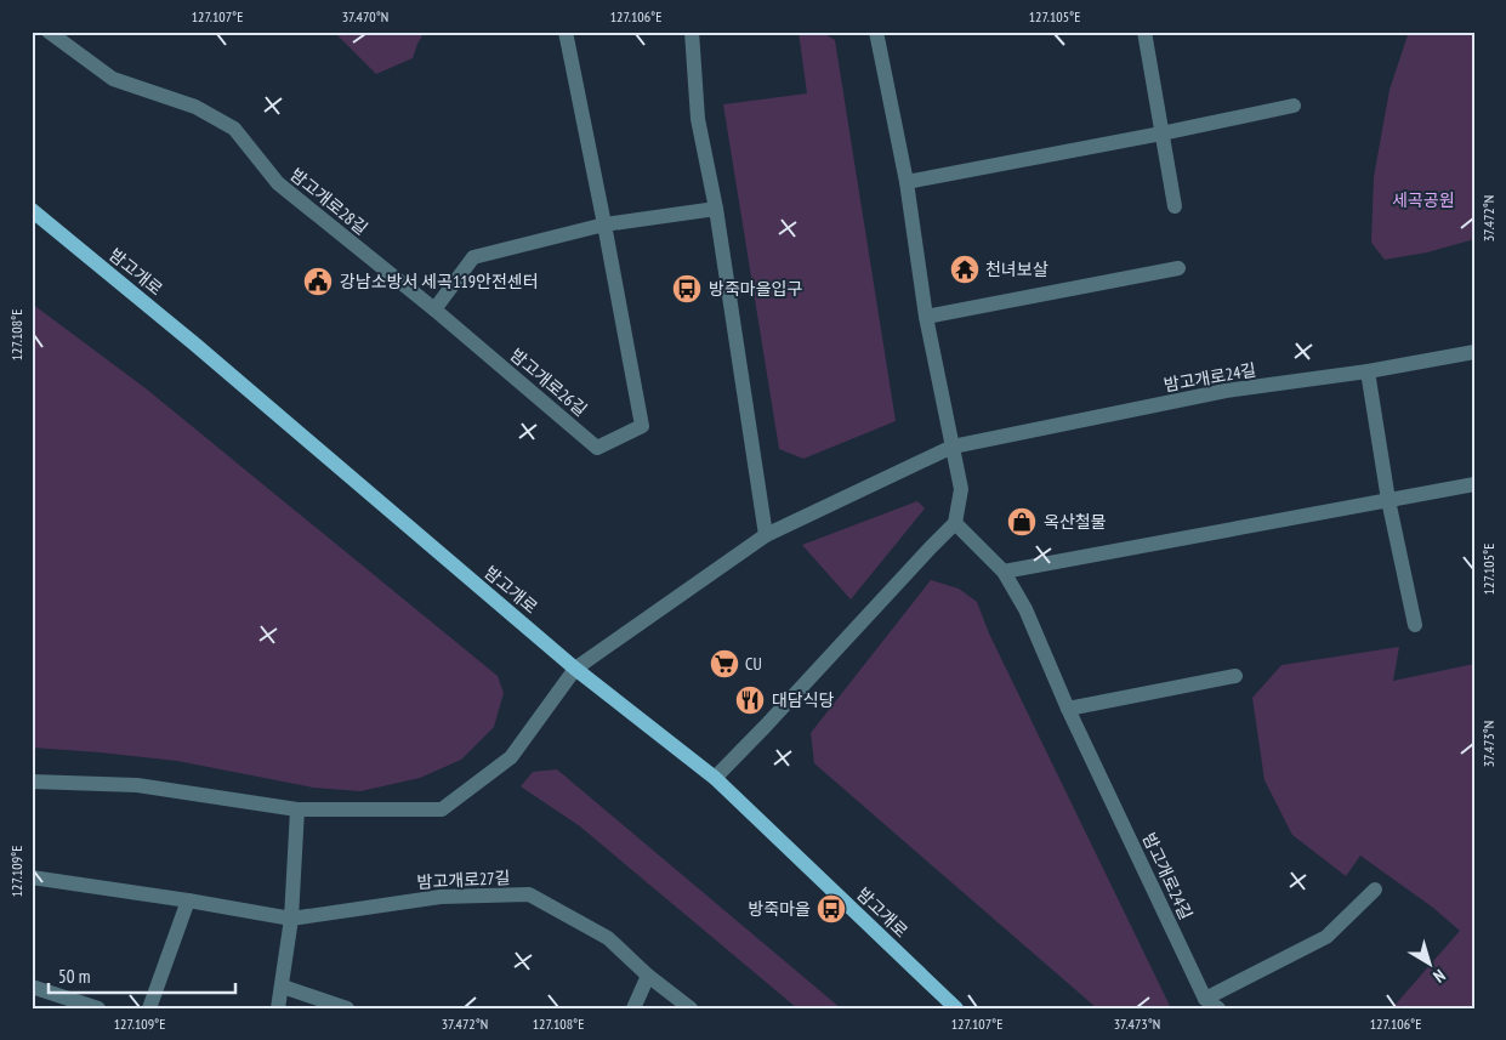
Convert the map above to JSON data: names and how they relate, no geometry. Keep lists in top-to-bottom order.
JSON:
{
  "streets": {
    "main road": ["밤고개로"],
    "street": [
      "밤고개로28길",
      "밤고개로24길",
      "밤고개로26길",
      "밤고개로27길"
    ]
  },
  "crossings": [
    ["밤고개로28길", "밤고개로26길"]
  ],
  "parks": ["세곡공원"],
  "places": {
    "temple": ["천녀보살"],
    "public building": ["강남소방서 세곡119안전센터"],
    "bus stop": ["방죽마을입구", "방죽마을"],
    "shop": ["옥산철물"],
    "supermarket": ["CU"],
    "restaurant": ["대담식당"]
  },
  "scale_bar": "50 m",
  "north": "bottom right",
  "coordinates": [
    "127.107°E",
    "37.470°N",
    "127.106°E",
    "127.105°E",
    "37.472°N",
    "127.108°E",
    "37.473°N",
    "127.109°E"
  ]
}
